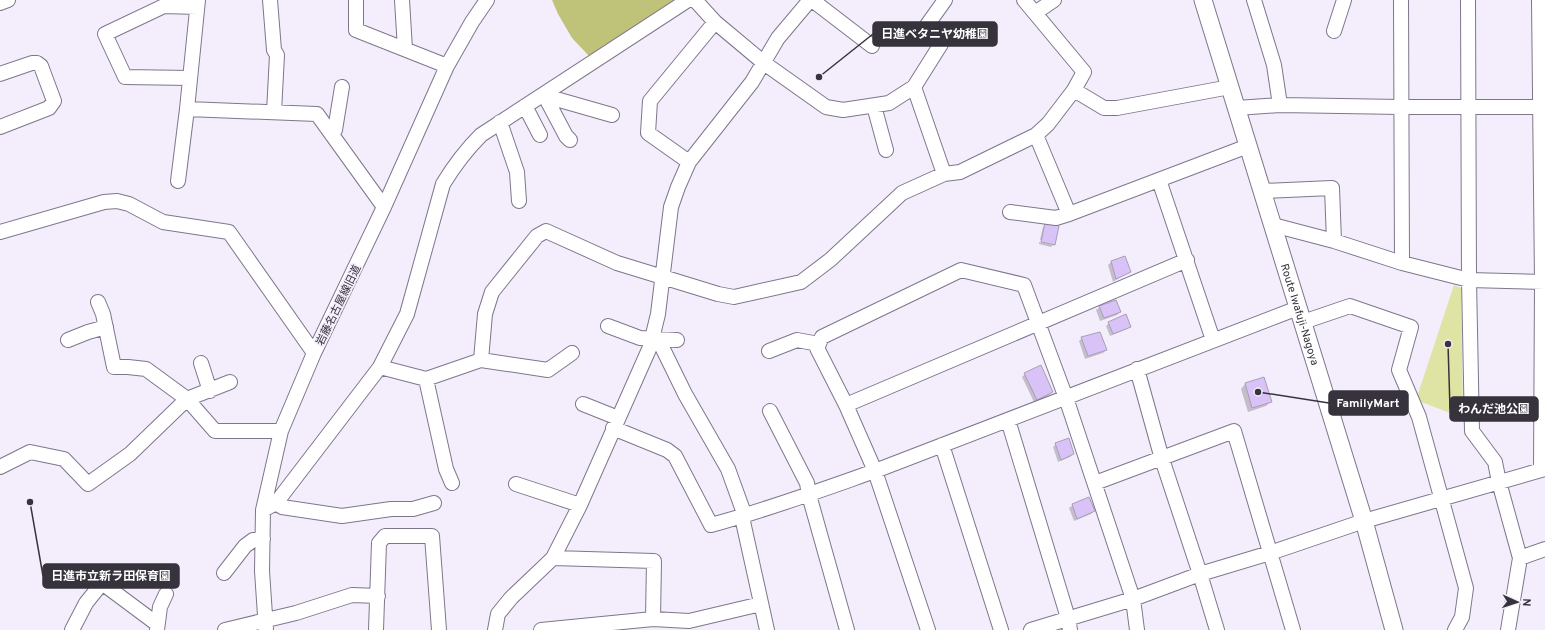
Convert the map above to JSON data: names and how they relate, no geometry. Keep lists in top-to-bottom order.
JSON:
{
  "streets": {
    "main road": ["Route Iwafuji-Nagoya"],
    "street": ["岩藤名古屋線旧道"]
  },
  "places": [
    "日進ベタニヤ幼稚園",
    "わんだ池公園",
    "FamilyMart",
    "日進市立新ラ田保育園"
  ],
  "north": "right"
}
